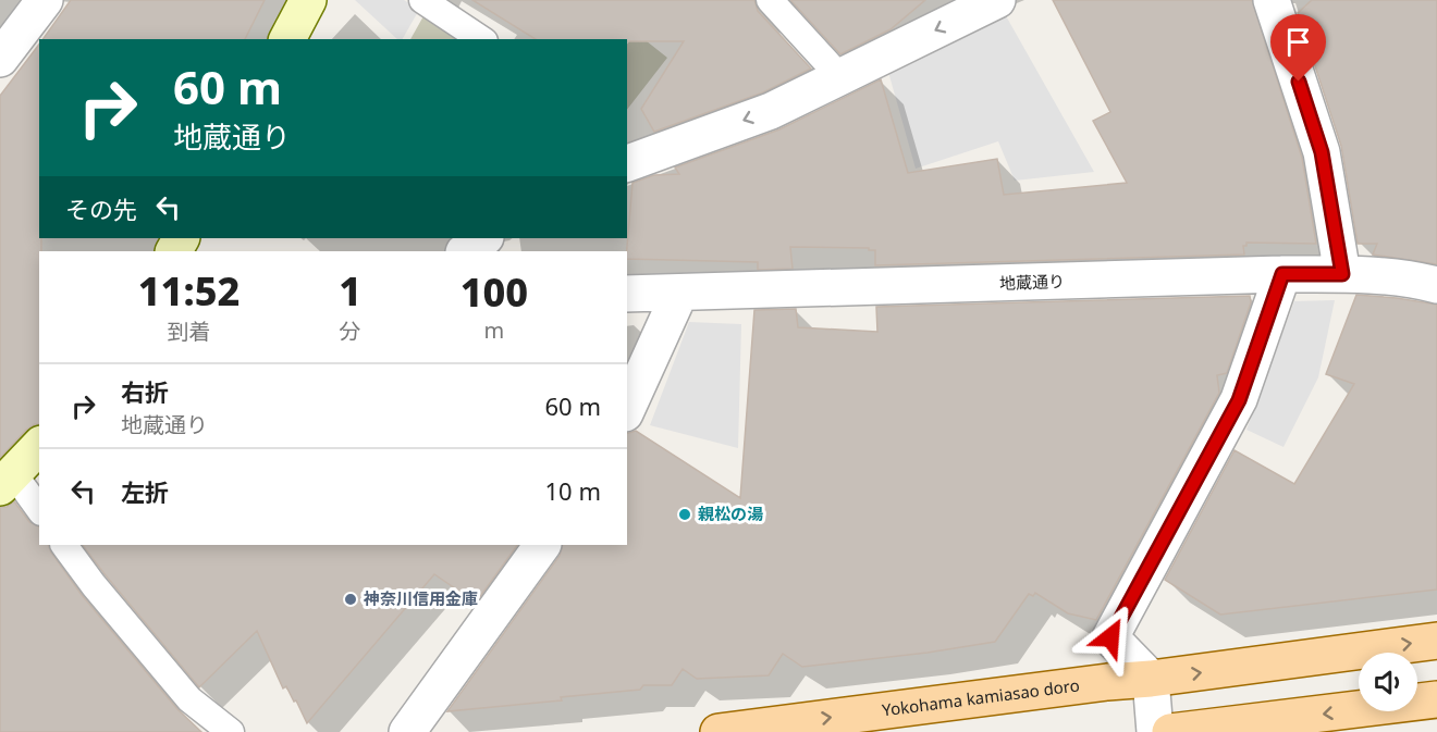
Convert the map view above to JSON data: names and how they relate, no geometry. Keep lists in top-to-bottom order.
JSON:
{
  "streets": {
    "main road": ["Yokohama kamiasao doro"],
    "street": ["地蔵通り"]
  },
  "places": ["親松の湯", "神奈川信用金庫"],
  "page": {
    "turn": ["60 m", "地蔵通り"],
    "then": "その先",
    "eta": [
      "11:52",
      "到着",
      "1",
      "分",
      "100",
      "m"
    ],
    "list": [
      {
        "name": "右折",
        "note": "地蔵通り",
        "value": "60 m"
      },
      {
        "name": "左折",
        "value": "10 m"
      }
    ]
  }
}
